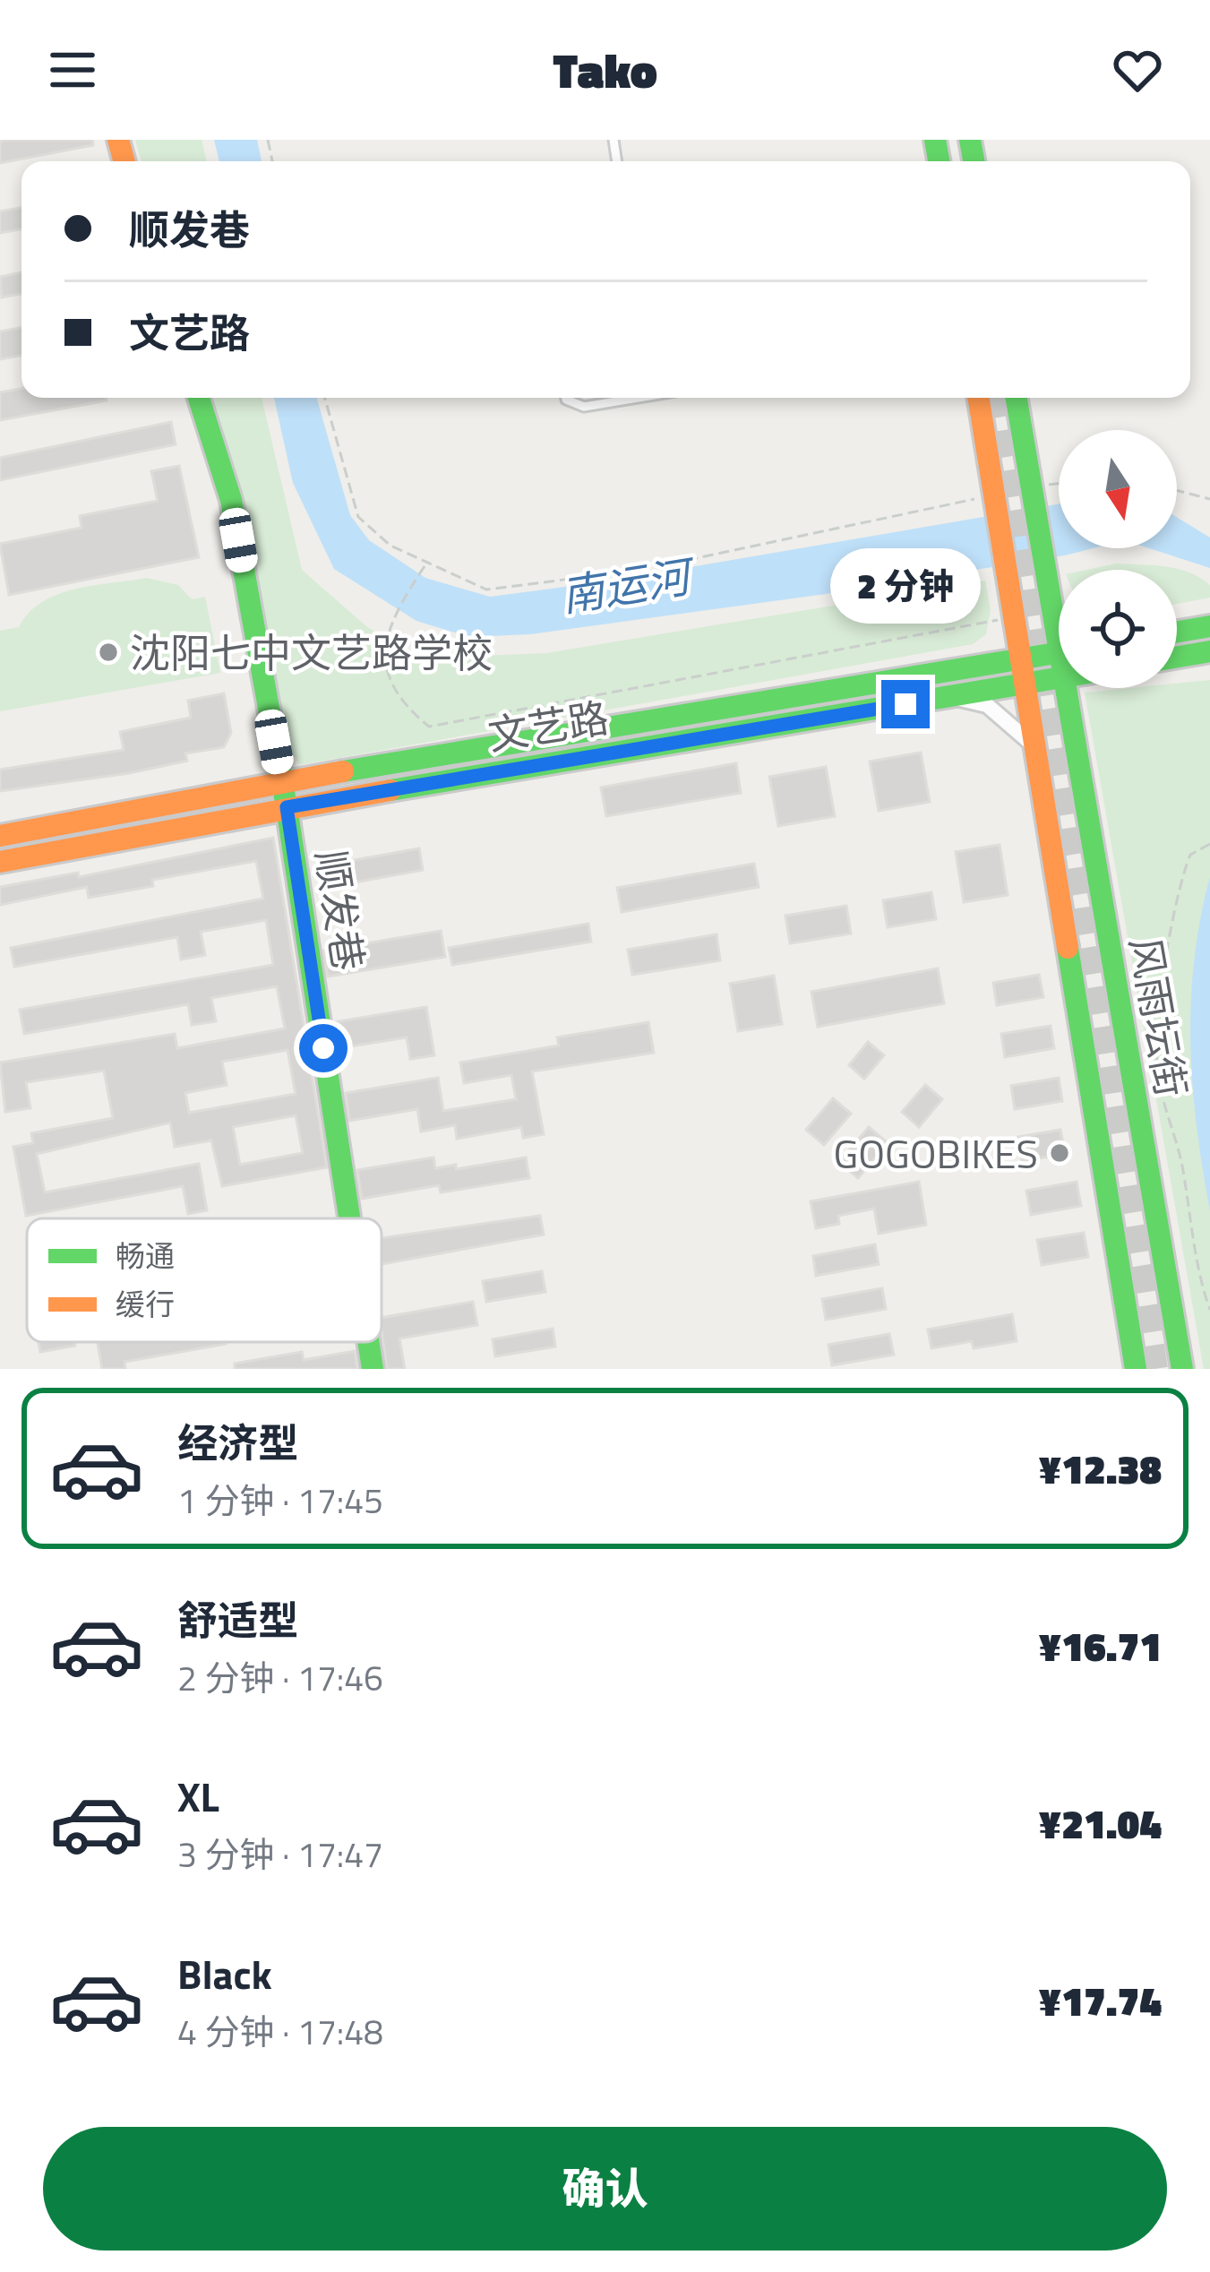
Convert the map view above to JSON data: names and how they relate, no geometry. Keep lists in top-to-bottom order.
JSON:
{
  "streets": {
    "main road": ["文艺路", "顺发巷", "风雨坛街"]
  },
  "crossings": [
    ["文艺路", "顺发巷"],
    ["文艺路", "风雨坛街"]
  ],
  "water": ["南运河"],
  "places": ["沈阳七中文艺路学校", "GOGOBIKES"],
  "legend": ["畅通", "缓行"],
  "north": "bottom",
  "page": {
    "header": "Tako",
    "banner": ["顺发巷", "文艺路"],
    "bubble": "2 分钟",
    "list": [
      {
        "name": "经济型",
        "note": "1 分钟 · 17:45",
        "value": "¥12.38"
      },
      {
        "name": "舒适型",
        "note": "2 分钟 · 17:46",
        "value": "¥16.71"
      },
      {
        "name": "XL",
        "note": "3 分钟 · 17:47",
        "value": "¥21.04"
      },
      {
        "name": "Black",
        "note": "4 分钟 · 17:48",
        "value": "¥17.74"
      }
    ],
    "buttons": "确认"
  }
}
